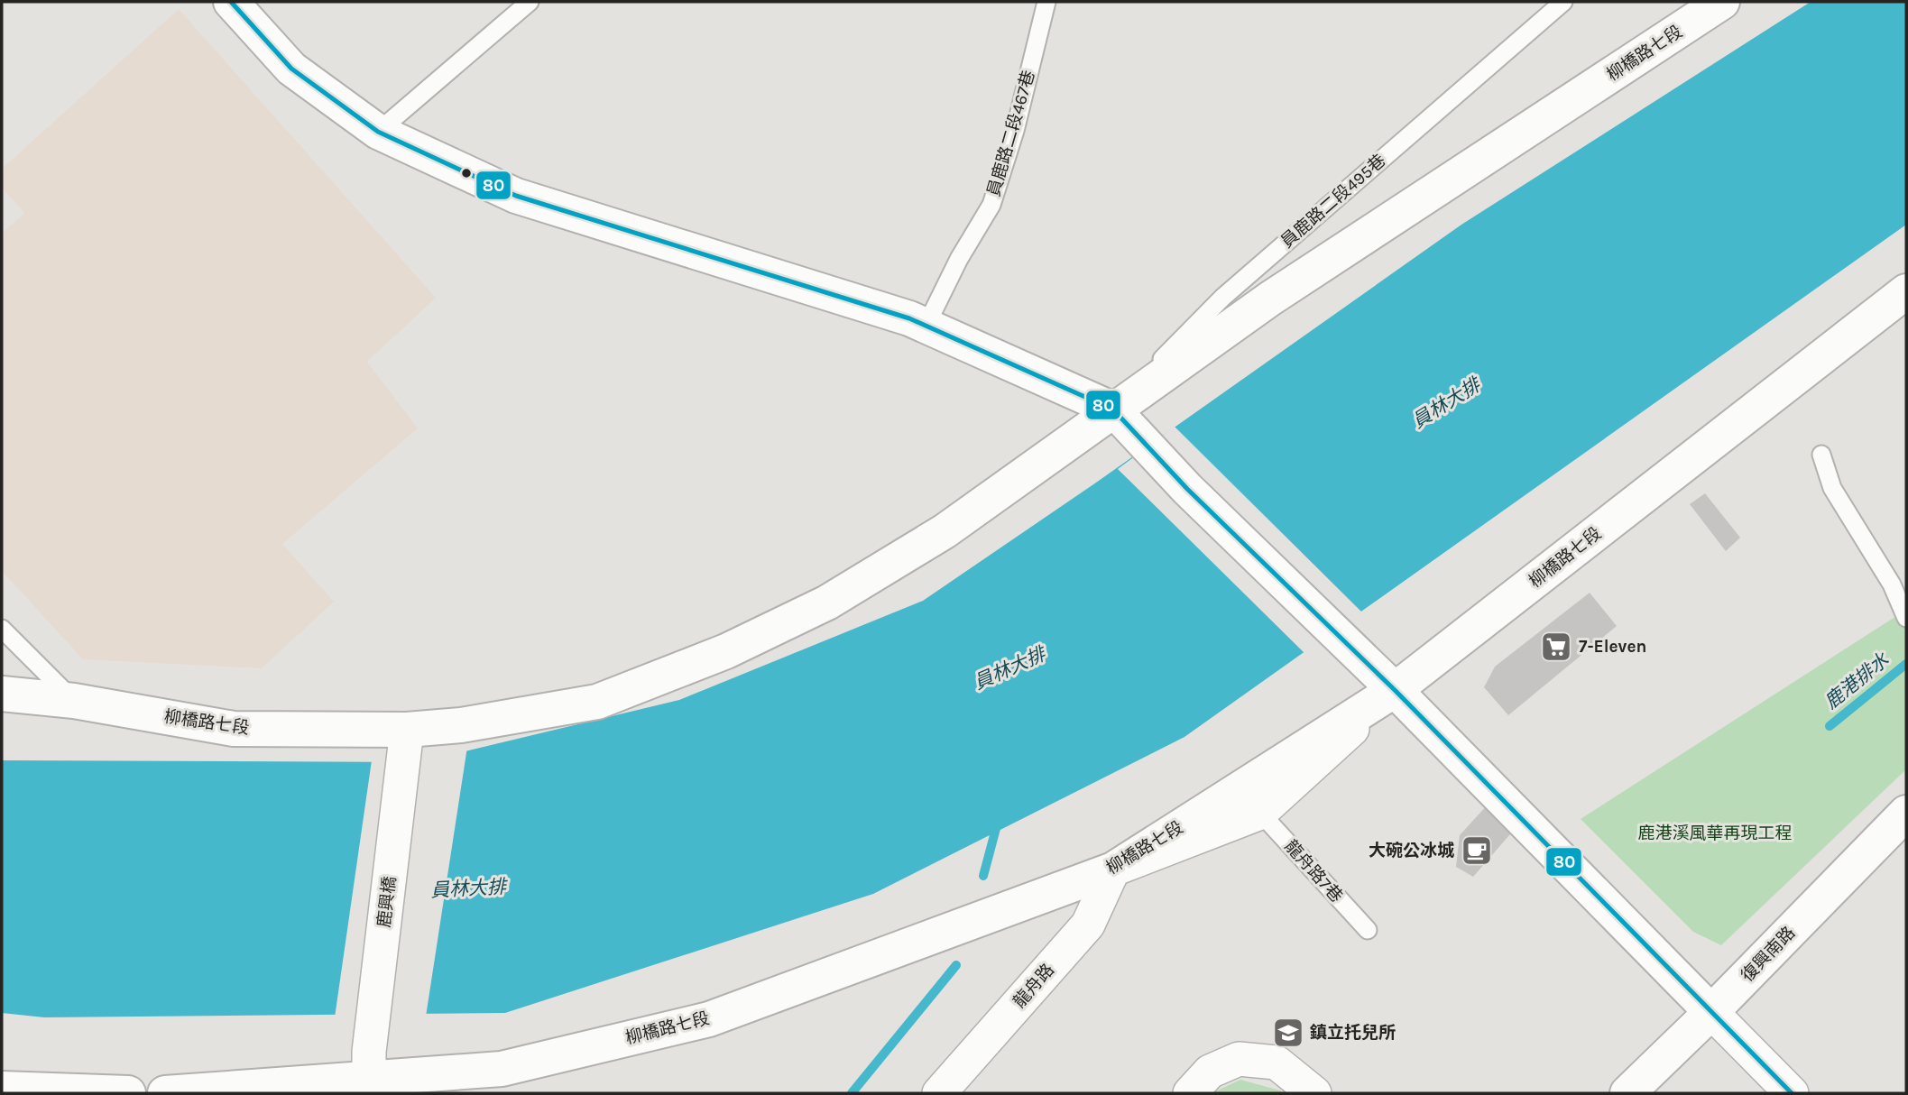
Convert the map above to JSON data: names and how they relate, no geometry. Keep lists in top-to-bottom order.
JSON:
{
  "streets": {
    "main road": ["柳橋路七段", "復興南路"],
    "street": ["鹿興橋", "龍舟路"],
    "lane": ["員鹿路二段467巷", "員鹿路二段495巷", "龍舟路7巷"]
  },
  "crossings": [
    ["柳橋路七段", "員鹿路二段495巷"],
    ["柳橋路七段", "鹿興橋"],
    ["柳橋路七段", "龍舟路"]
  ],
  "water": ["員林大排", "鹿港排水"],
  "parks": ["鹿港溪風華再現工程"],
  "places": {
    "supermarket": ["7-Eleven"],
    "cafe": ["大碗公冰城"],
    "school or university": ["鎮立托兒所"]
  },
  "lines": ["transit line 80"]
}
